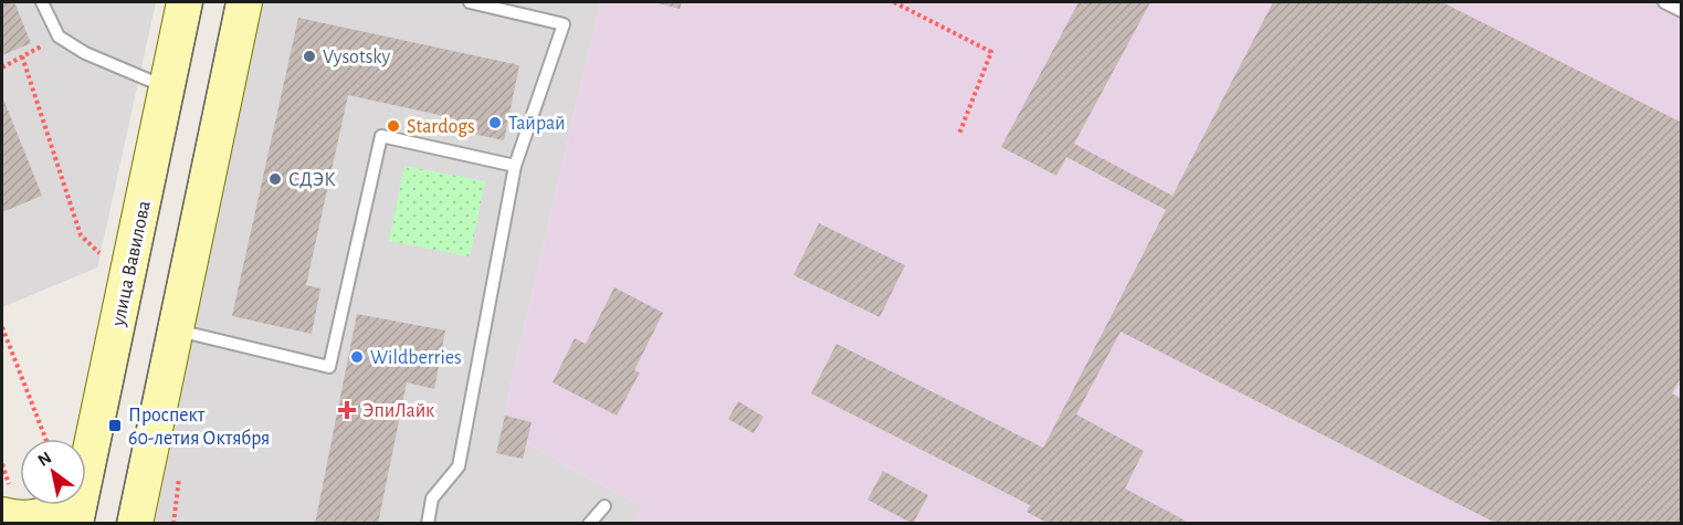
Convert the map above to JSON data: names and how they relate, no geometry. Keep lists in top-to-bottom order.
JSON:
{
  "streets": {
    "main road": ["улица Вавилова"]
  },
  "places": {
    "other": [
      "Vysotsky",
      "Тайрай",
      "Stardogs",
      "СДЭК",
      "Wildberries"
    ],
    "health": ["ЭпиЛайк"],
    "transit": ["Проспект 60-летия Октября"]
  },
  "north": "top left"
}
